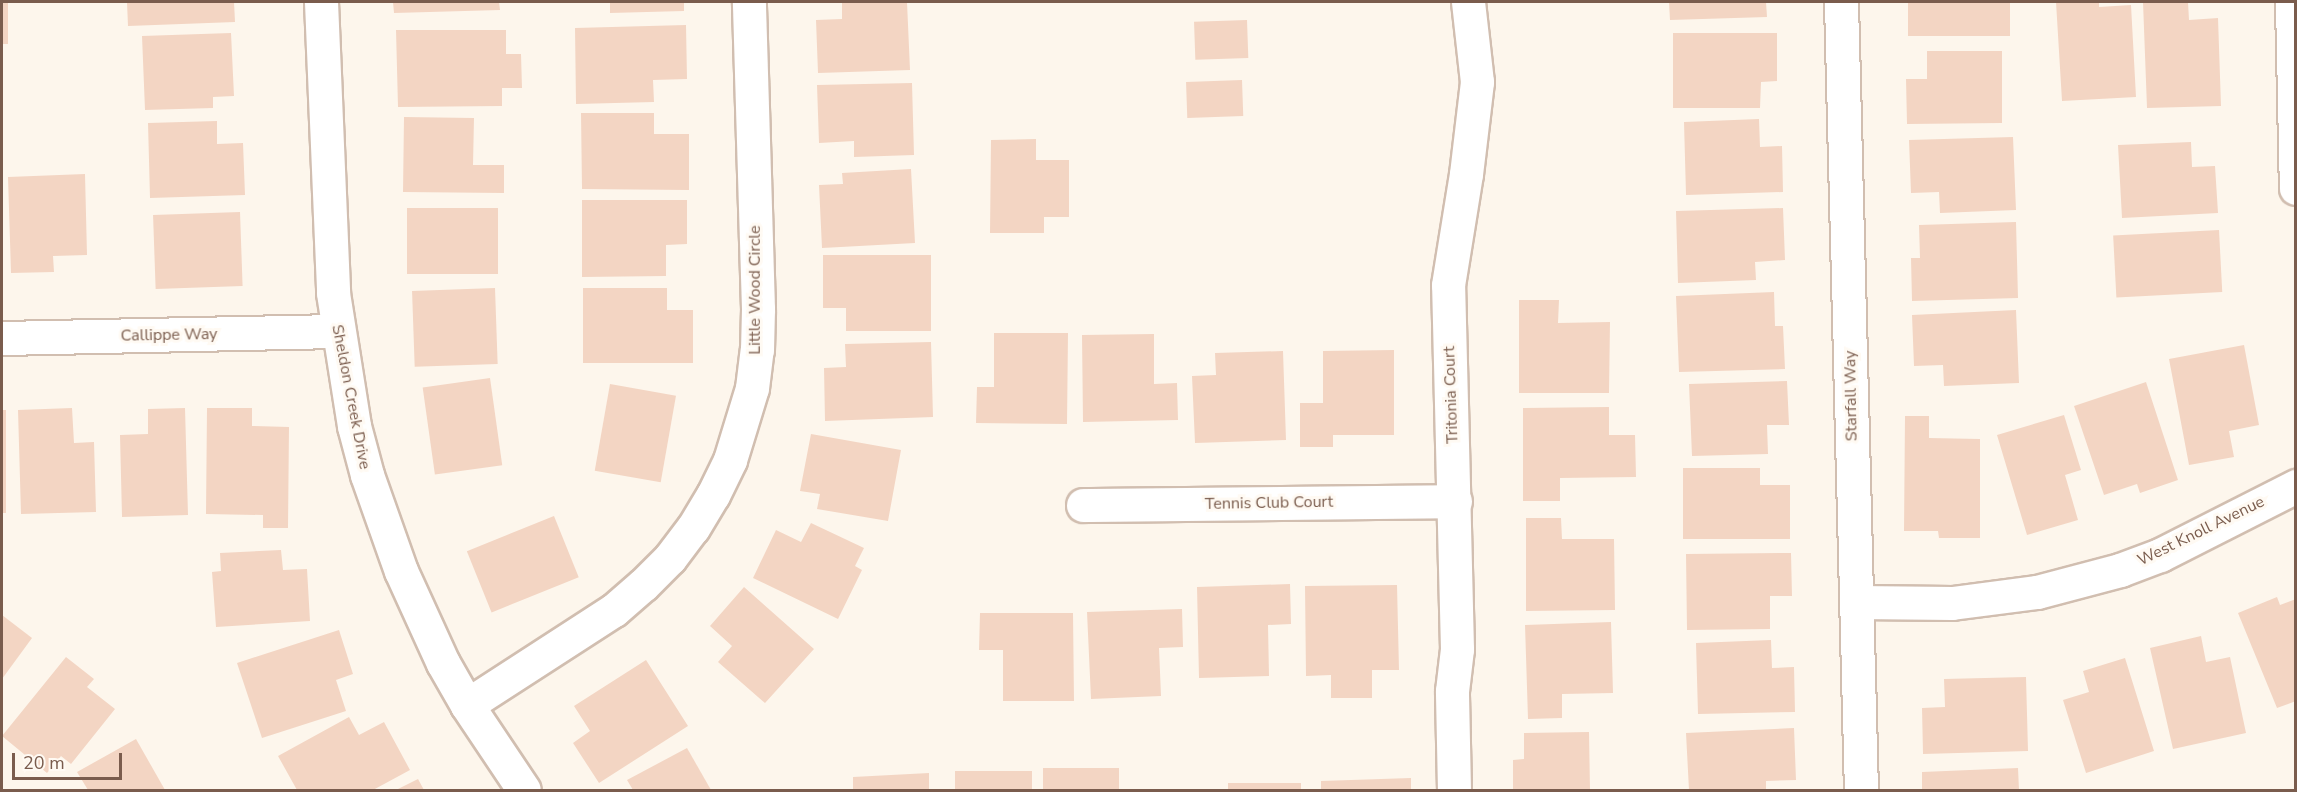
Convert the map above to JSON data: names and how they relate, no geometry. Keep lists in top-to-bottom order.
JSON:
{
  "streets": {
    "street": [
      "Little Wood Circle",
      "Callippe Way",
      "Tritonia Court",
      "Starfall Way",
      "Sheldon Creek Drive",
      "Tennis Club Court",
      "West Knoll Avenue"
    ]
  },
  "crossings": [
    ["Little Wood Circle", "Sheldon Creek Drive"],
    ["Callippe Way", "Sheldon Creek Drive"],
    ["Tritonia Court", "Tennis Club Court"],
    ["Starfall Way", "West Knoll Avenue"]
  ],
  "scale_bar": "20 m"
}
